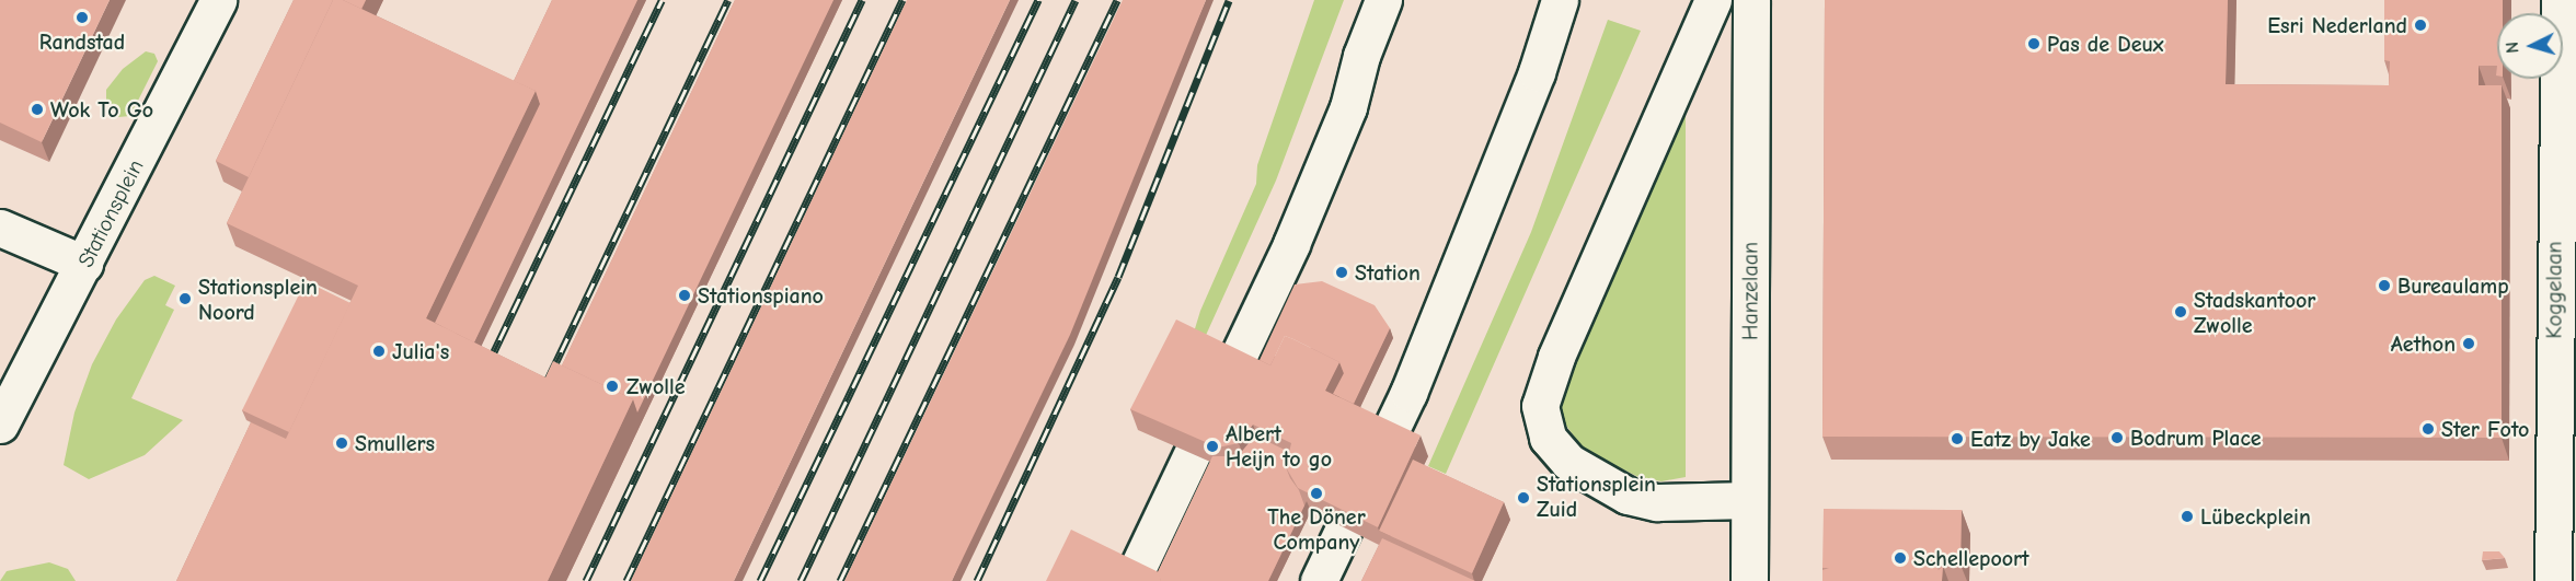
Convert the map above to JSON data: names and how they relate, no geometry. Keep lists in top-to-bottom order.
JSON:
{
  "streets": {
    "street": ["Stationsplein", "Koggelaan", "Hanzelaan"]
  },
  "places": [
    "Randstad",
    "Esri Nederland",
    "Pas de Deux",
    "Wok To Go",
    "Station",
    "Bureaulamp",
    "Stationspiano",
    "Stationsplein Noord",
    "Stadskantoor Zwolle",
    "Aethon",
    "Julia's",
    "Zwolle",
    "Ster Foto",
    "Bodrum Place",
    "Eatz by Jake",
    "Smullers",
    "Albert Heijn to go",
    "The Döner Company",
    "Stationsplein Zuid",
    "Lübeckplein",
    "Schellepoort"
  ],
  "north": "left"
}
